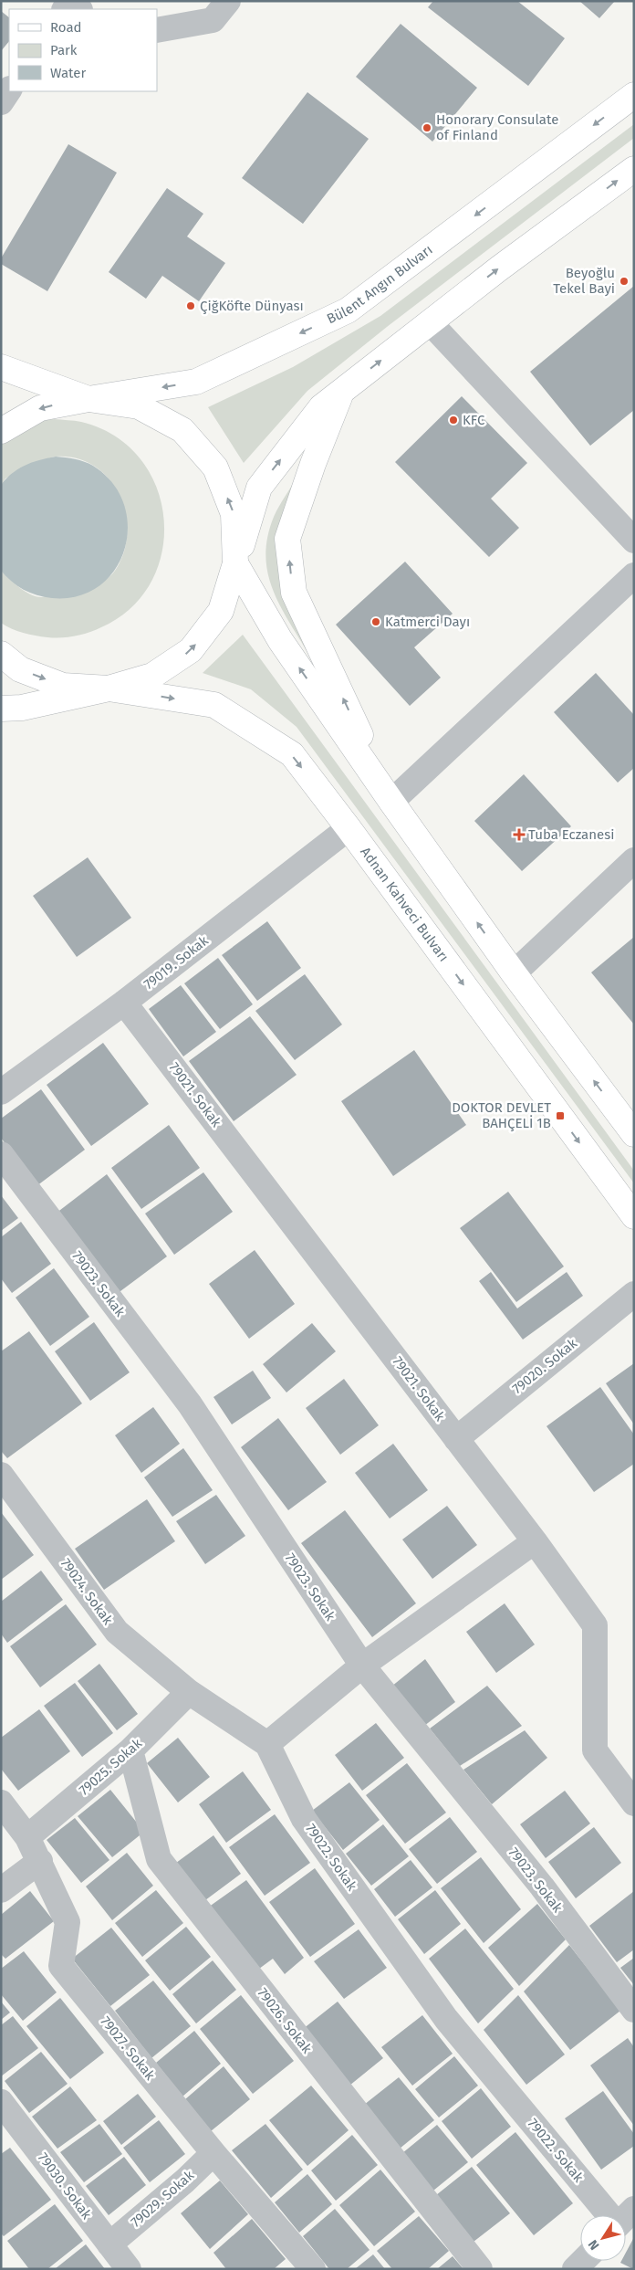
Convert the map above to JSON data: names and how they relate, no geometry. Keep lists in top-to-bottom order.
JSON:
{
  "streets": {
    "main road": ["Bülent Angın Bulvarı", "Adnan Kahveci Bulvarı"],
    "street": [
      "79019. Sokak",
      "79021. Sokak",
      "79023. Sokak",
      "79020. Sokak",
      "79024. Sokak",
      "79025. Sokak",
      "79022. Sokak",
      "79026. Sokak",
      "79027. Sokak",
      "79030. Sokak",
      "79029. Sokak"
    ]
  },
  "crossings": [
    ["Adnan Kahveci Bulvarı", "79019. Sokak"],
    ["79019. Sokak", "79021. Sokak"],
    ["79021. Sokak", "79020. Sokak"],
    ["79024. Sokak", "79025. Sokak"],
    ["79024. Sokak", "79022. Sokak"],
    ["79025. Sokak", "79026. Sokak"],
    ["79025. Sokak", "79027. Sokak"],
    ["79027. Sokak", "79029. Sokak"],
    ["79030. Sokak", "79029. Sokak"]
  ],
  "places": {
    "other": [
      "Honorary Consulate of Finland",
      "Beyoğlu Tekel Bayi",
      "ÇiğKöfte Dünyası",
      "KFC",
      "Katmerci Dayı"
    ],
    "health": ["Tuba Eczanesi"],
    "transit": ["DOKTOR DEVLET BAHÇELİ 1B"]
  },
  "legend": ["Road", "Park", "Water"],
  "north": "bottom left"
}
